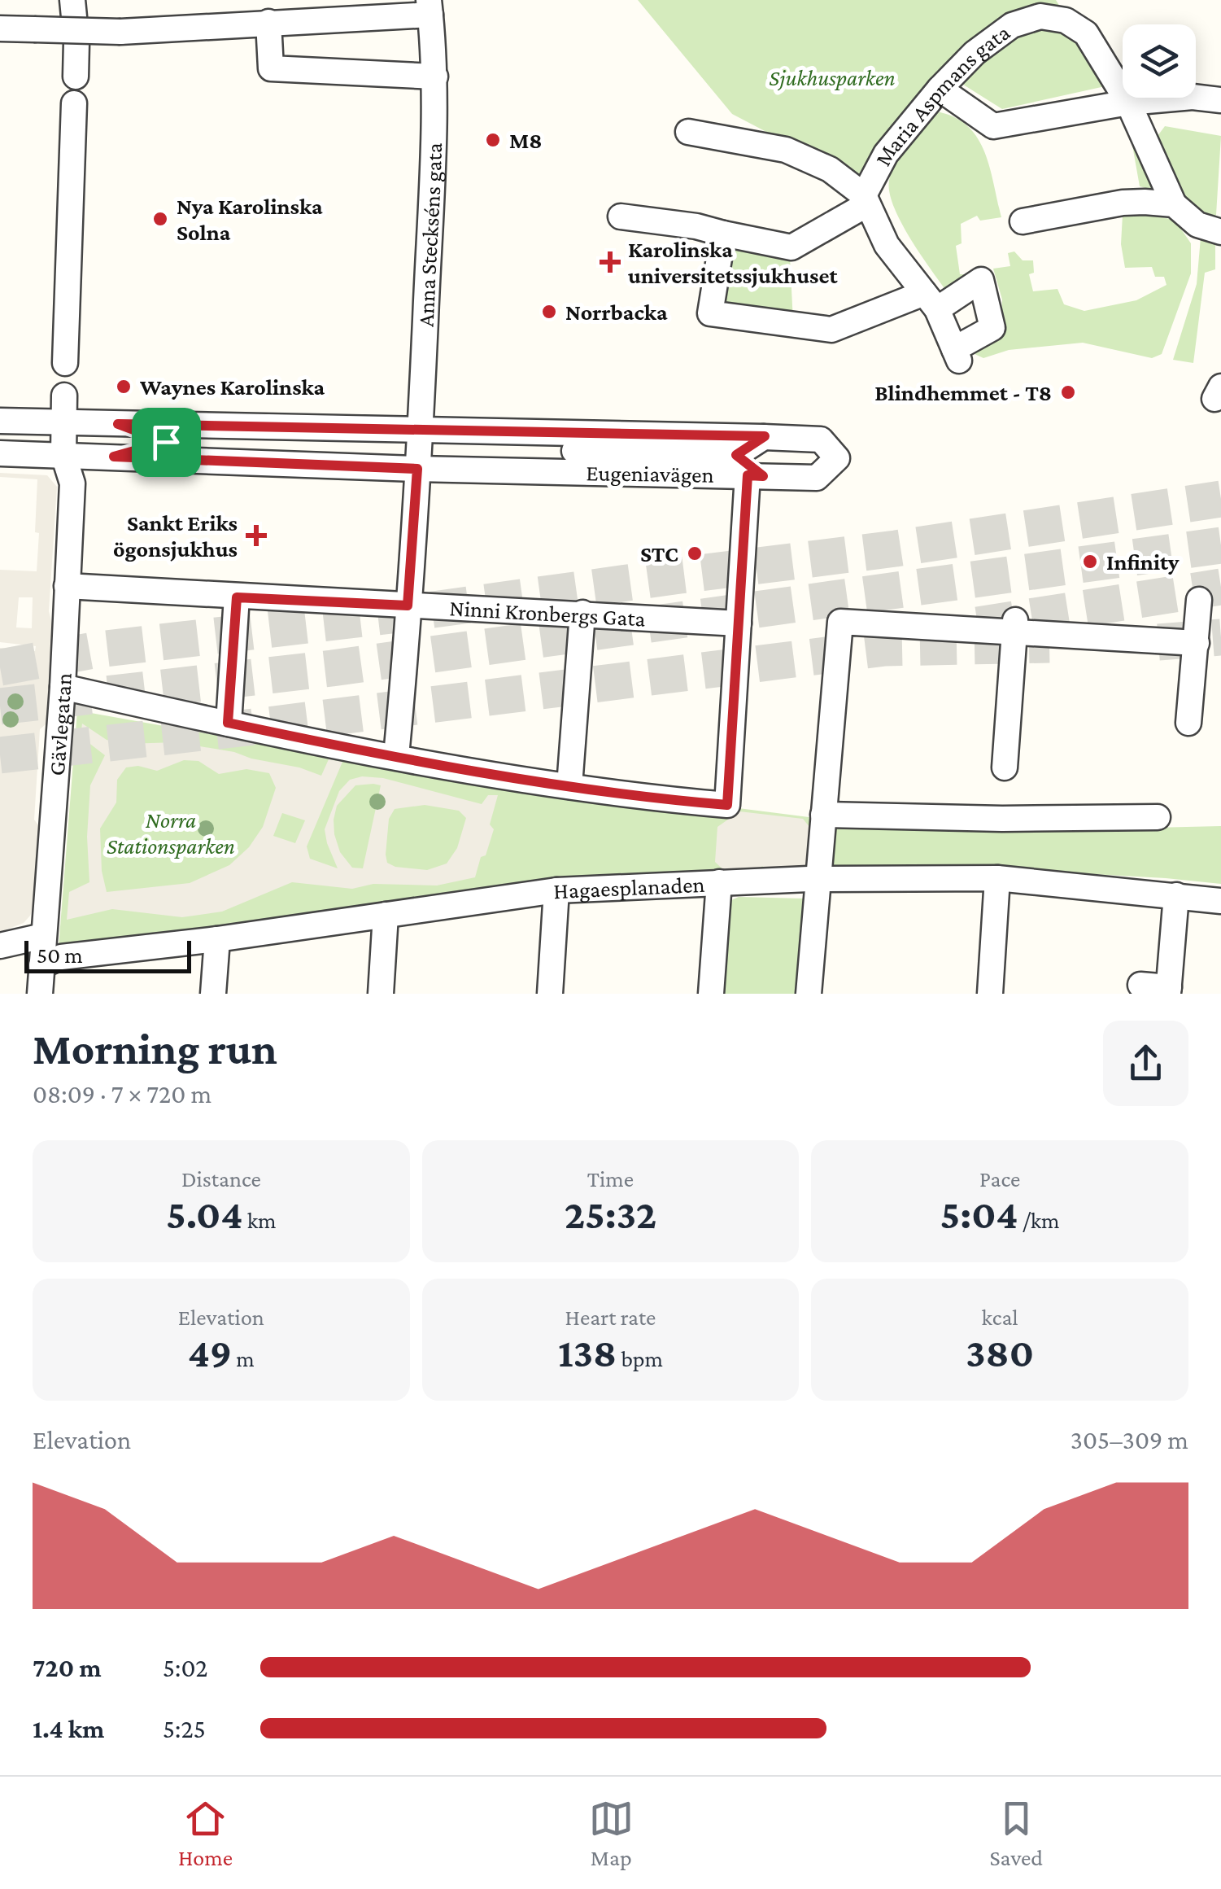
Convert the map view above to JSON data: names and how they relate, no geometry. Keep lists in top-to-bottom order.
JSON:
{
  "streets": {
    "street": [
      "Maria Aspmans gata",
      "Anna Steckséns gata",
      "Eugeniavägen",
      "Ninni Kronbergs Gata",
      "Gävlegatan",
      "Hagaesplanaden"
    ]
  },
  "crossings": [
    ["Anna Steckséns gata", "Eugeniavägen"],
    ["Eugeniavägen", "Gävlegatan"],
    ["Ninni Kronbergs Gata", "Gävlegatan"],
    ["Gävlegatan", "Hagaesplanaden"]
  ],
  "parks": ["Sjukhusparken", "Norra Stationsparken"],
  "places": {
    "other": [
      "M8",
      "Nya Karolinska Solna",
      "Norrbacka",
      "Waynes Karolinska",
      "Blindhemmet - T8",
      "STC",
      "Infinity"
    ],
    "health": ["Karolinska universitetssjukhuset", "Sankt Eriks ögonsjukhus"]
  },
  "scale_bar": "50 m",
  "page": {
    "scale": "50 m",
    "heading": ["Morning run", "08:09 · 7 × 720 m"],
    "stats": [
      ["Distance", "5.04 km"],
      ["Time", "25:32"],
      ["Pace", "5:04 /km"],
      ["Elevation", "49 m"],
      ["Heart rate", "138 bpm"],
      ["kcal", "380"]
    ],
    "chart": ["Elevation", "305–309 m"],
    "list": [
      {
        "name": "720 m",
        "note": "5:02"
      },
      {
        "name": "1.4 km",
        "note": "5:25"
      }
    ],
    "tabs": ["Home", "Map", "Saved"]
  }
}
